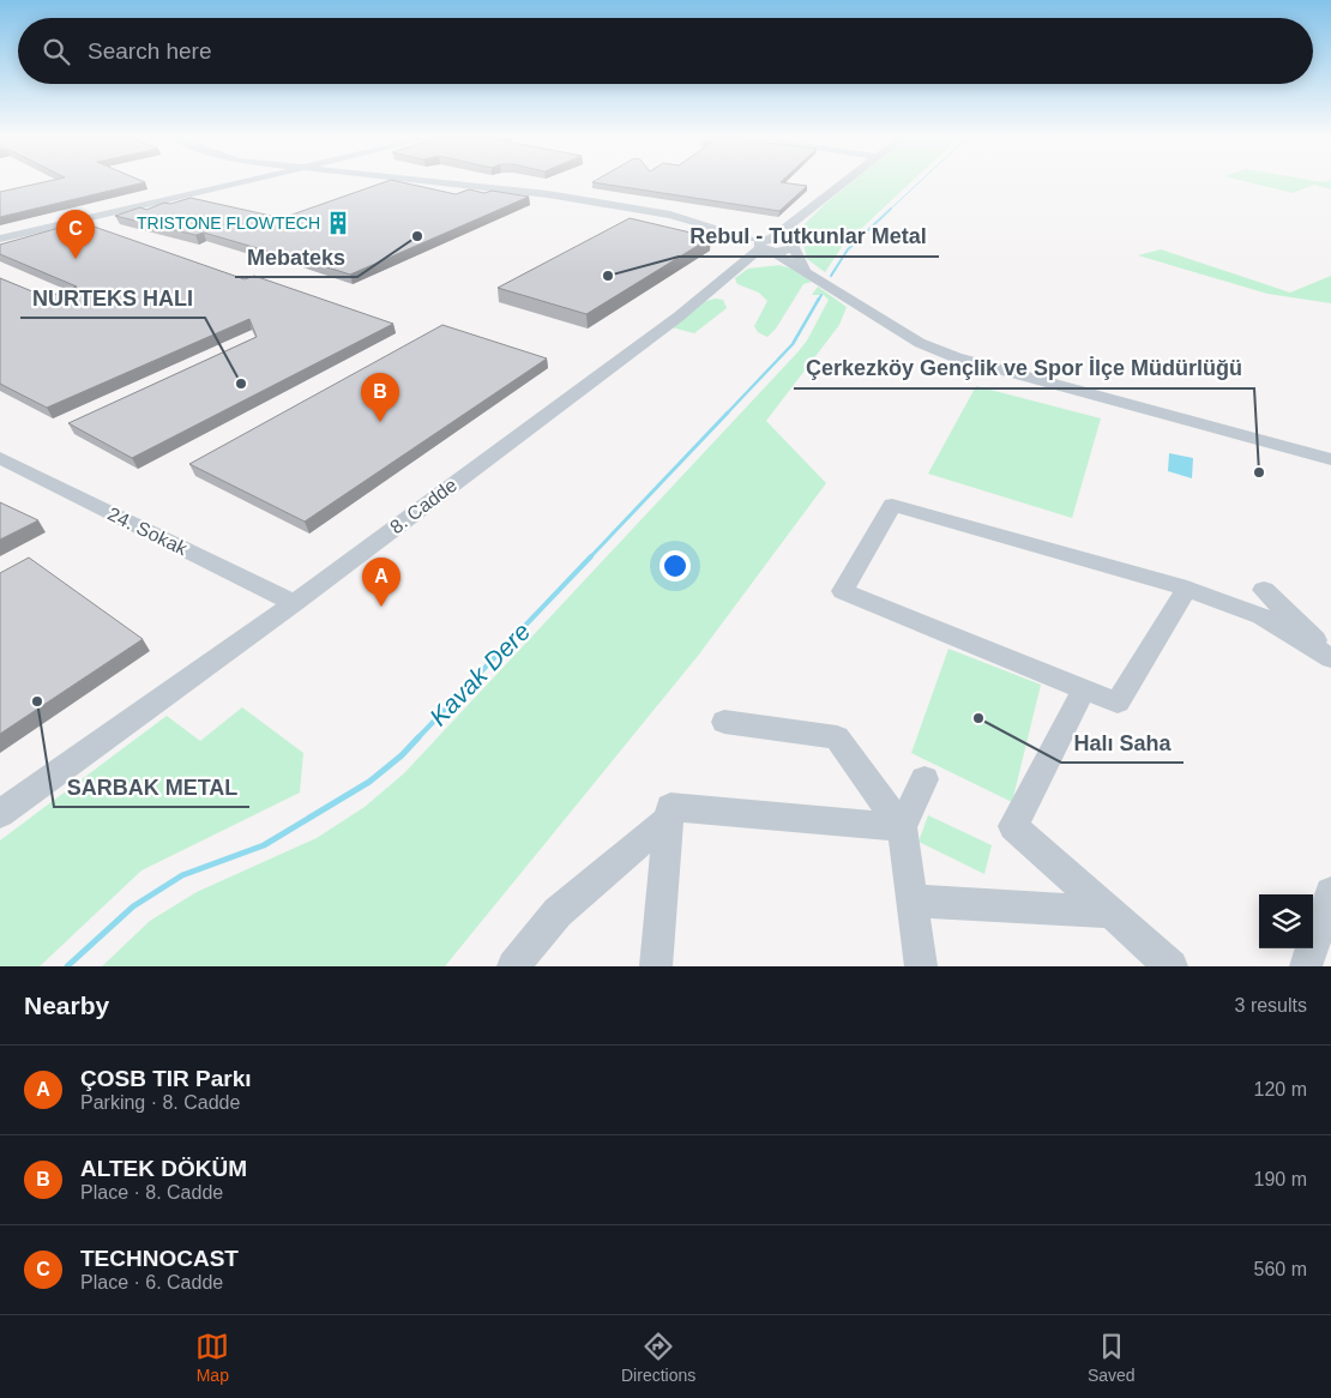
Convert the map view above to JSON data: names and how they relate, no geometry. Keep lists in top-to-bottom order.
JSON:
{
  "streets": {
    "street": ["8. Cadde", "24. Sokak"]
  },
  "crossings": [
    ["8. Cadde", "24. Sokak"]
  ],
  "water": ["Kavak Dere"],
  "places": {
    "building": ["TRISTONE FLOWTECH"],
    "other": [
      "Mebateks",
      "Rebul - Tutkunlar Metal",
      "NURTEKS HALI",
      "Çerkezköy Gençlik ve Spor İlçe Müdürlüğü",
      "SARBAK METAL",
      "Halı Saha"
    ]
  },
  "page": {
    "search": "Search here",
    "pins": ["C", "B", "A"],
    "heading": ["Nearby", "3 results"],
    "list": [
      {
        "mark": "A",
        "name": "ÇOSB TIR Parkı",
        "note": "Parking · 8. Cadde",
        "value": "120 m"
      },
      {
        "mark": "B",
        "name": "ALTEK DÖKÜM",
        "note": "Place · 8. Cadde",
        "value": "190 m"
      },
      {
        "mark": "C",
        "name": "TECHNOCAST",
        "note": "Place · 6. Cadde",
        "value": "560 m"
      }
    ],
    "nav": ["Map", "Directions", "Saved"]
  }
}
